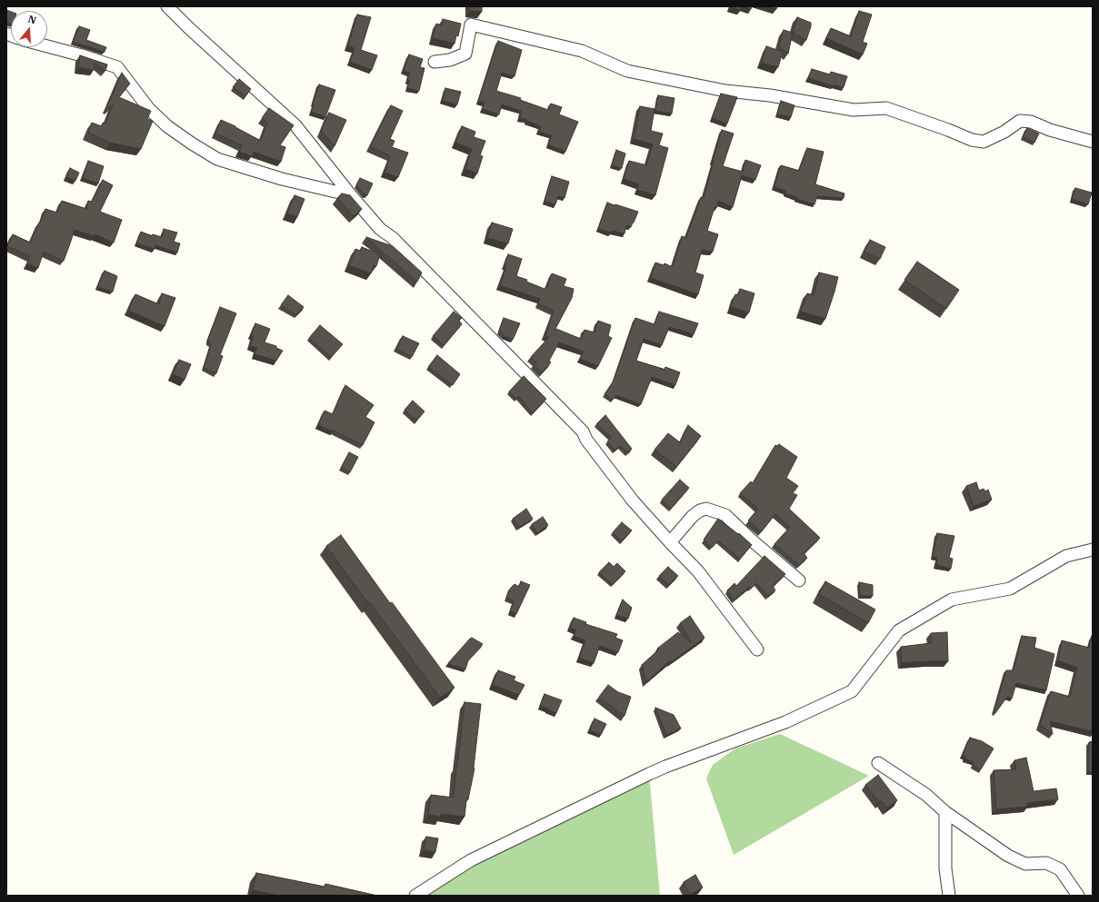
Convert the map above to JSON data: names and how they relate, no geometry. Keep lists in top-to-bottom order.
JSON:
{
  "north": "top"
}
